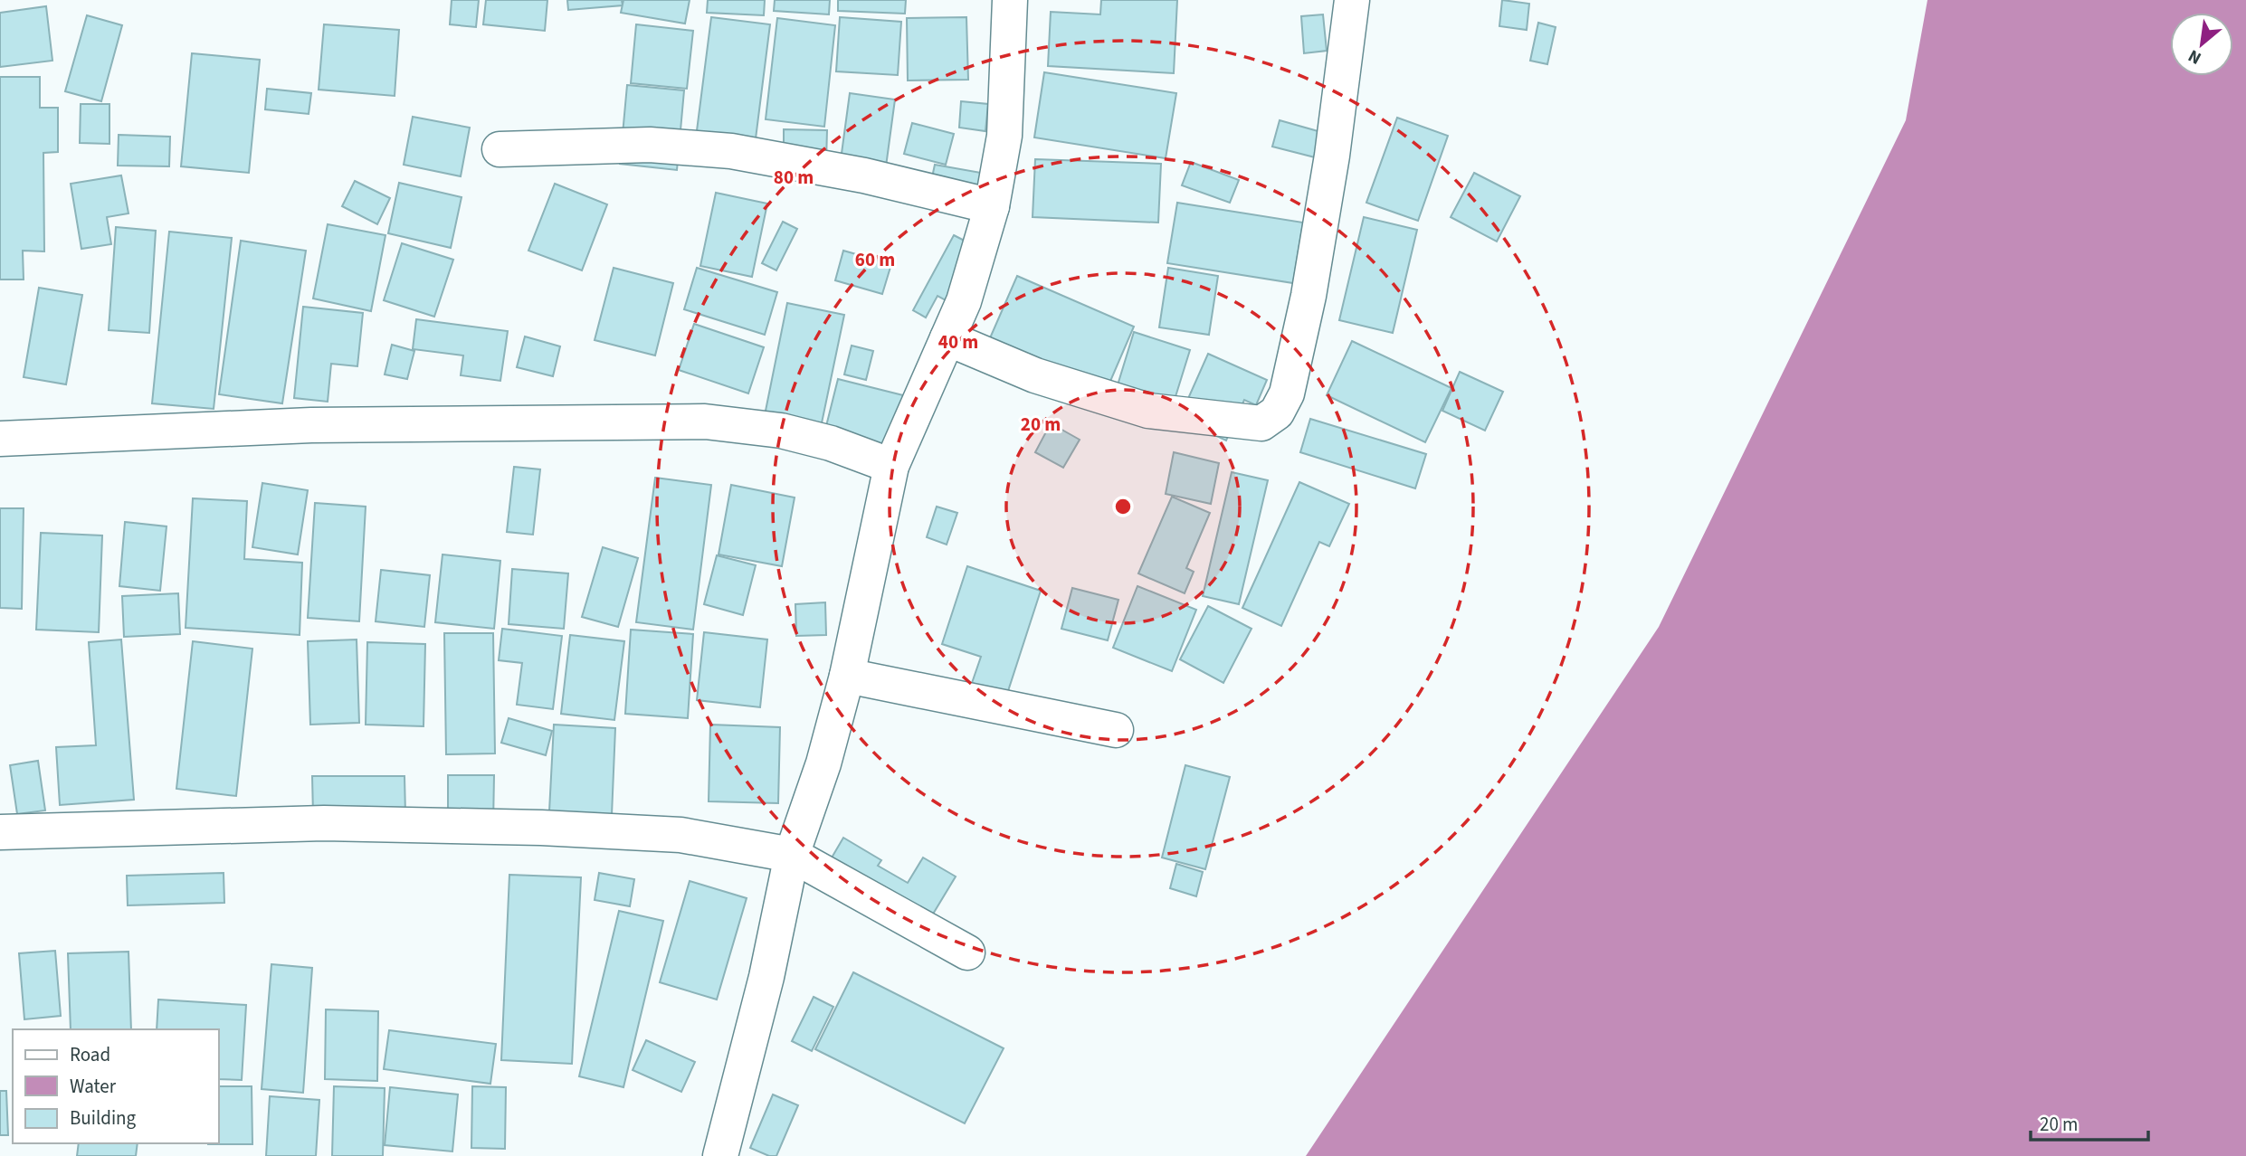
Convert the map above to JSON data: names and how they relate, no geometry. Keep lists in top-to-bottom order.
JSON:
{
  "legend": ["Road", "Water", "Building"],
  "scale_bar": "20 m",
  "north": "bottom left",
  "rings": [
    "80 m",
    "60 m",
    "40 m",
    "20 m"
  ]
}
